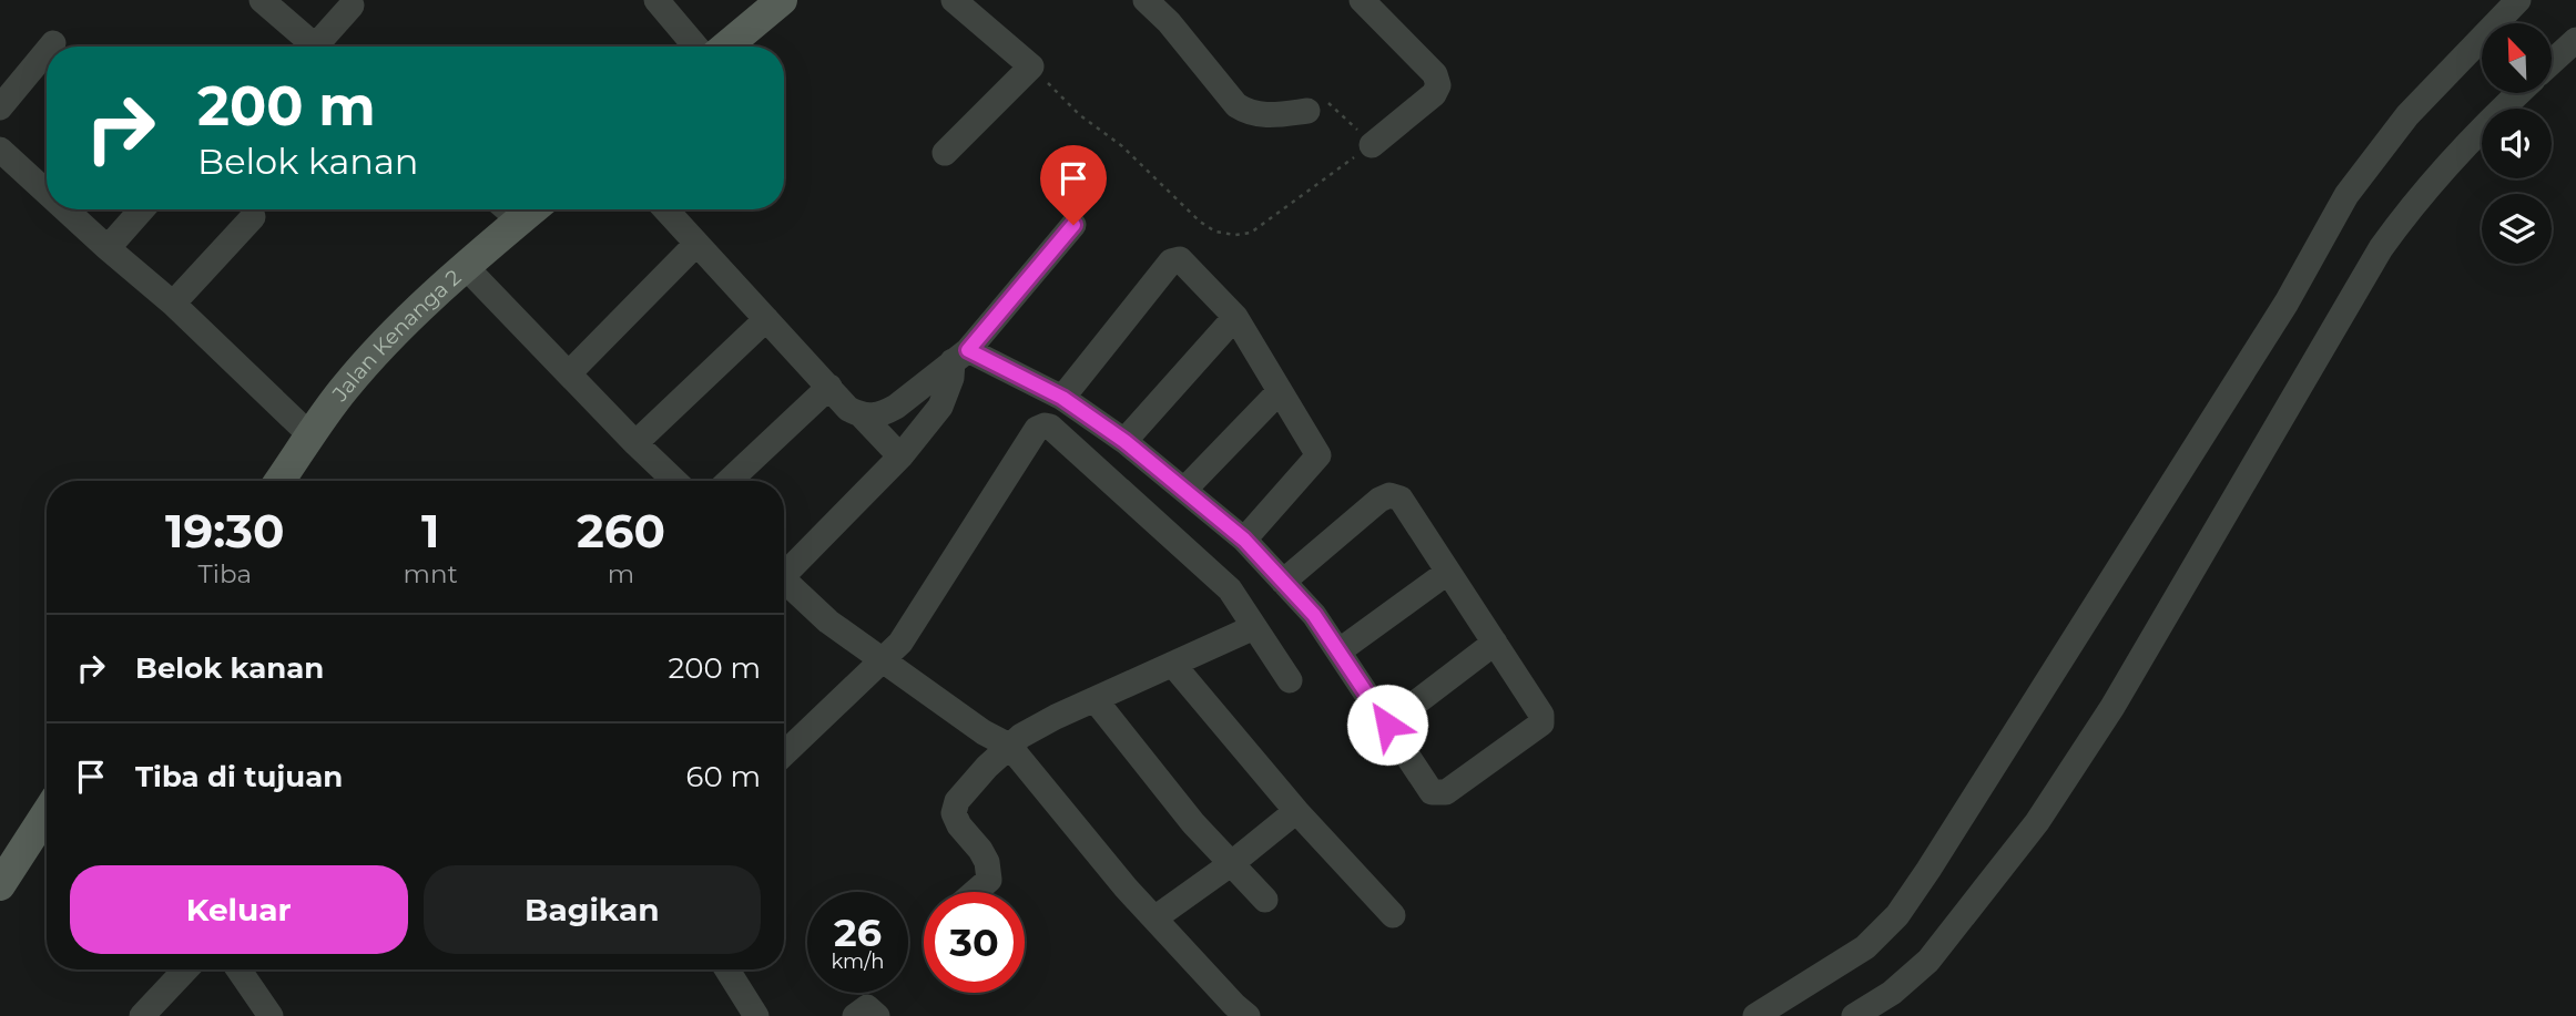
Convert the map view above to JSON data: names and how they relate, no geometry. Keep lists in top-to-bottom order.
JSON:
{
  "streets": {
    "main road": ["Jalan Kenanga 2"]
  },
  "north": "top left",
  "page": {
    "turn": ["200 m", "Belok kanan"],
    "eta": [
      "19:30",
      "Tiba",
      "1",
      "mnt",
      "260",
      "m"
    ],
    "list": [
      {
        "name": "Belok kanan",
        "value": "200 m"
      },
      {
        "name": "Tiba di tujuan",
        "value": "60 m"
      }
    ],
    "buttons": ["Keluar", "Bagikan"],
    "speed": "26 km/h",
    "limit": "30"
  }
}
